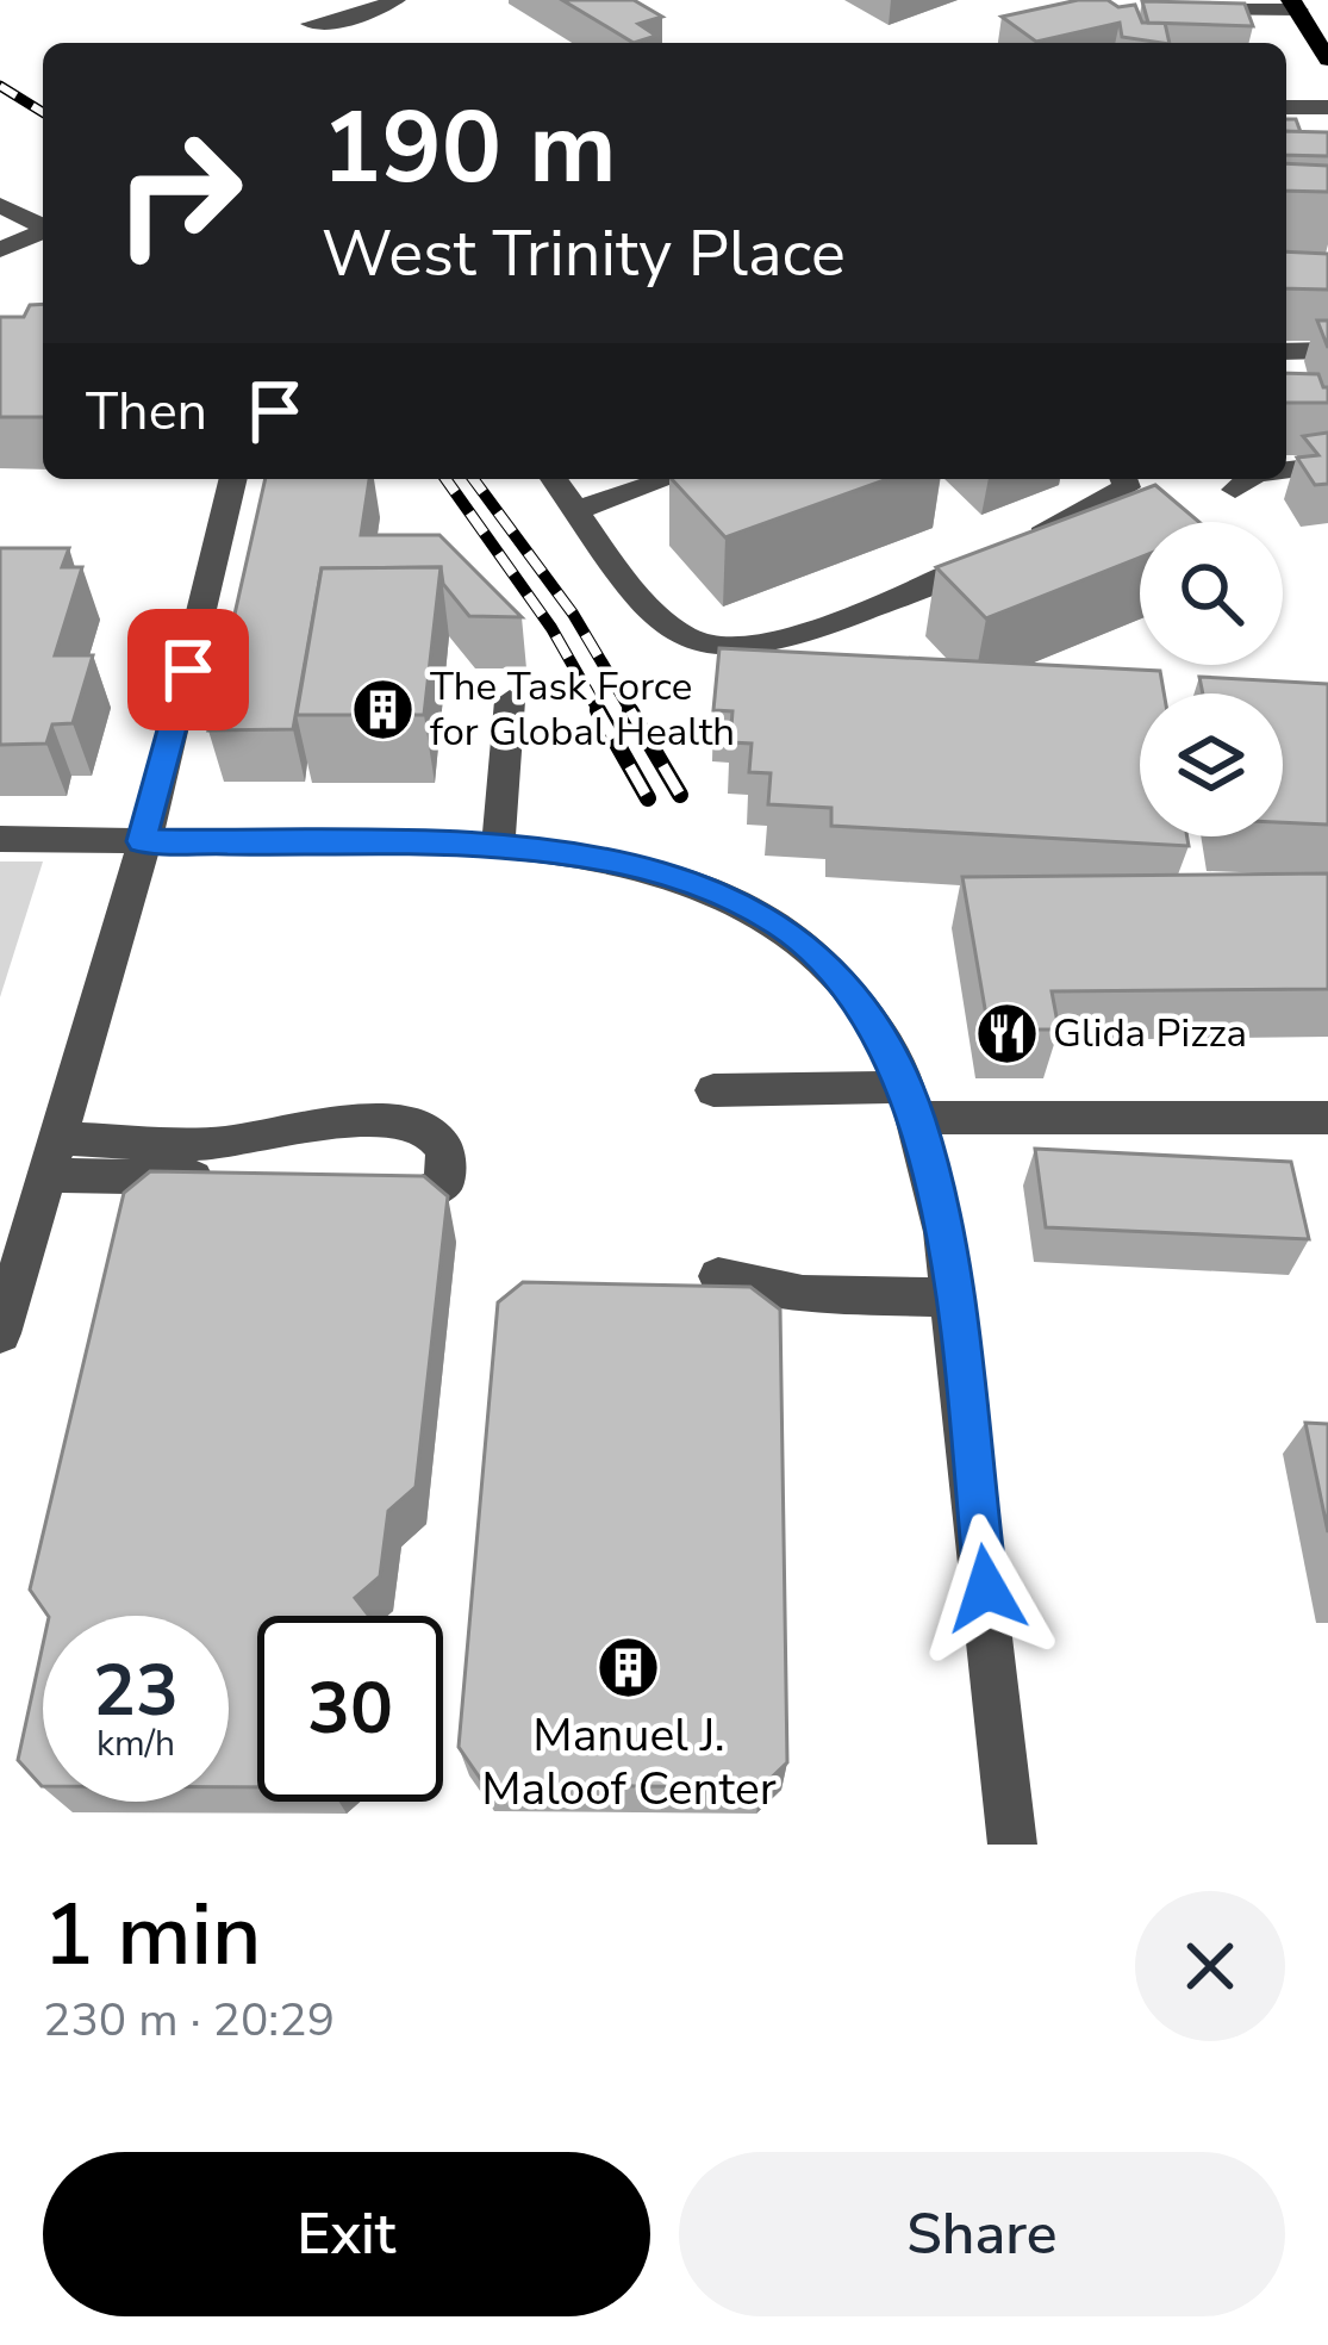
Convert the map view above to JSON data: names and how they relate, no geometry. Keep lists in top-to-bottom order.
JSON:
{
  "places": {
    "building": ["The Task Force for Global Health", "Manuel J. Maloof Center"],
    "restaurant": ["Glida Pizza"]
  },
  "page": {
    "turn": ["190 m", "West Trinity Place"],
    "then": "Then",
    "speed": "23 km/h",
    "limit": "30",
    "heading": ["1 min", "230 m · 20:29"],
    "buttons": ["Exit", "Share"]
  }
}
